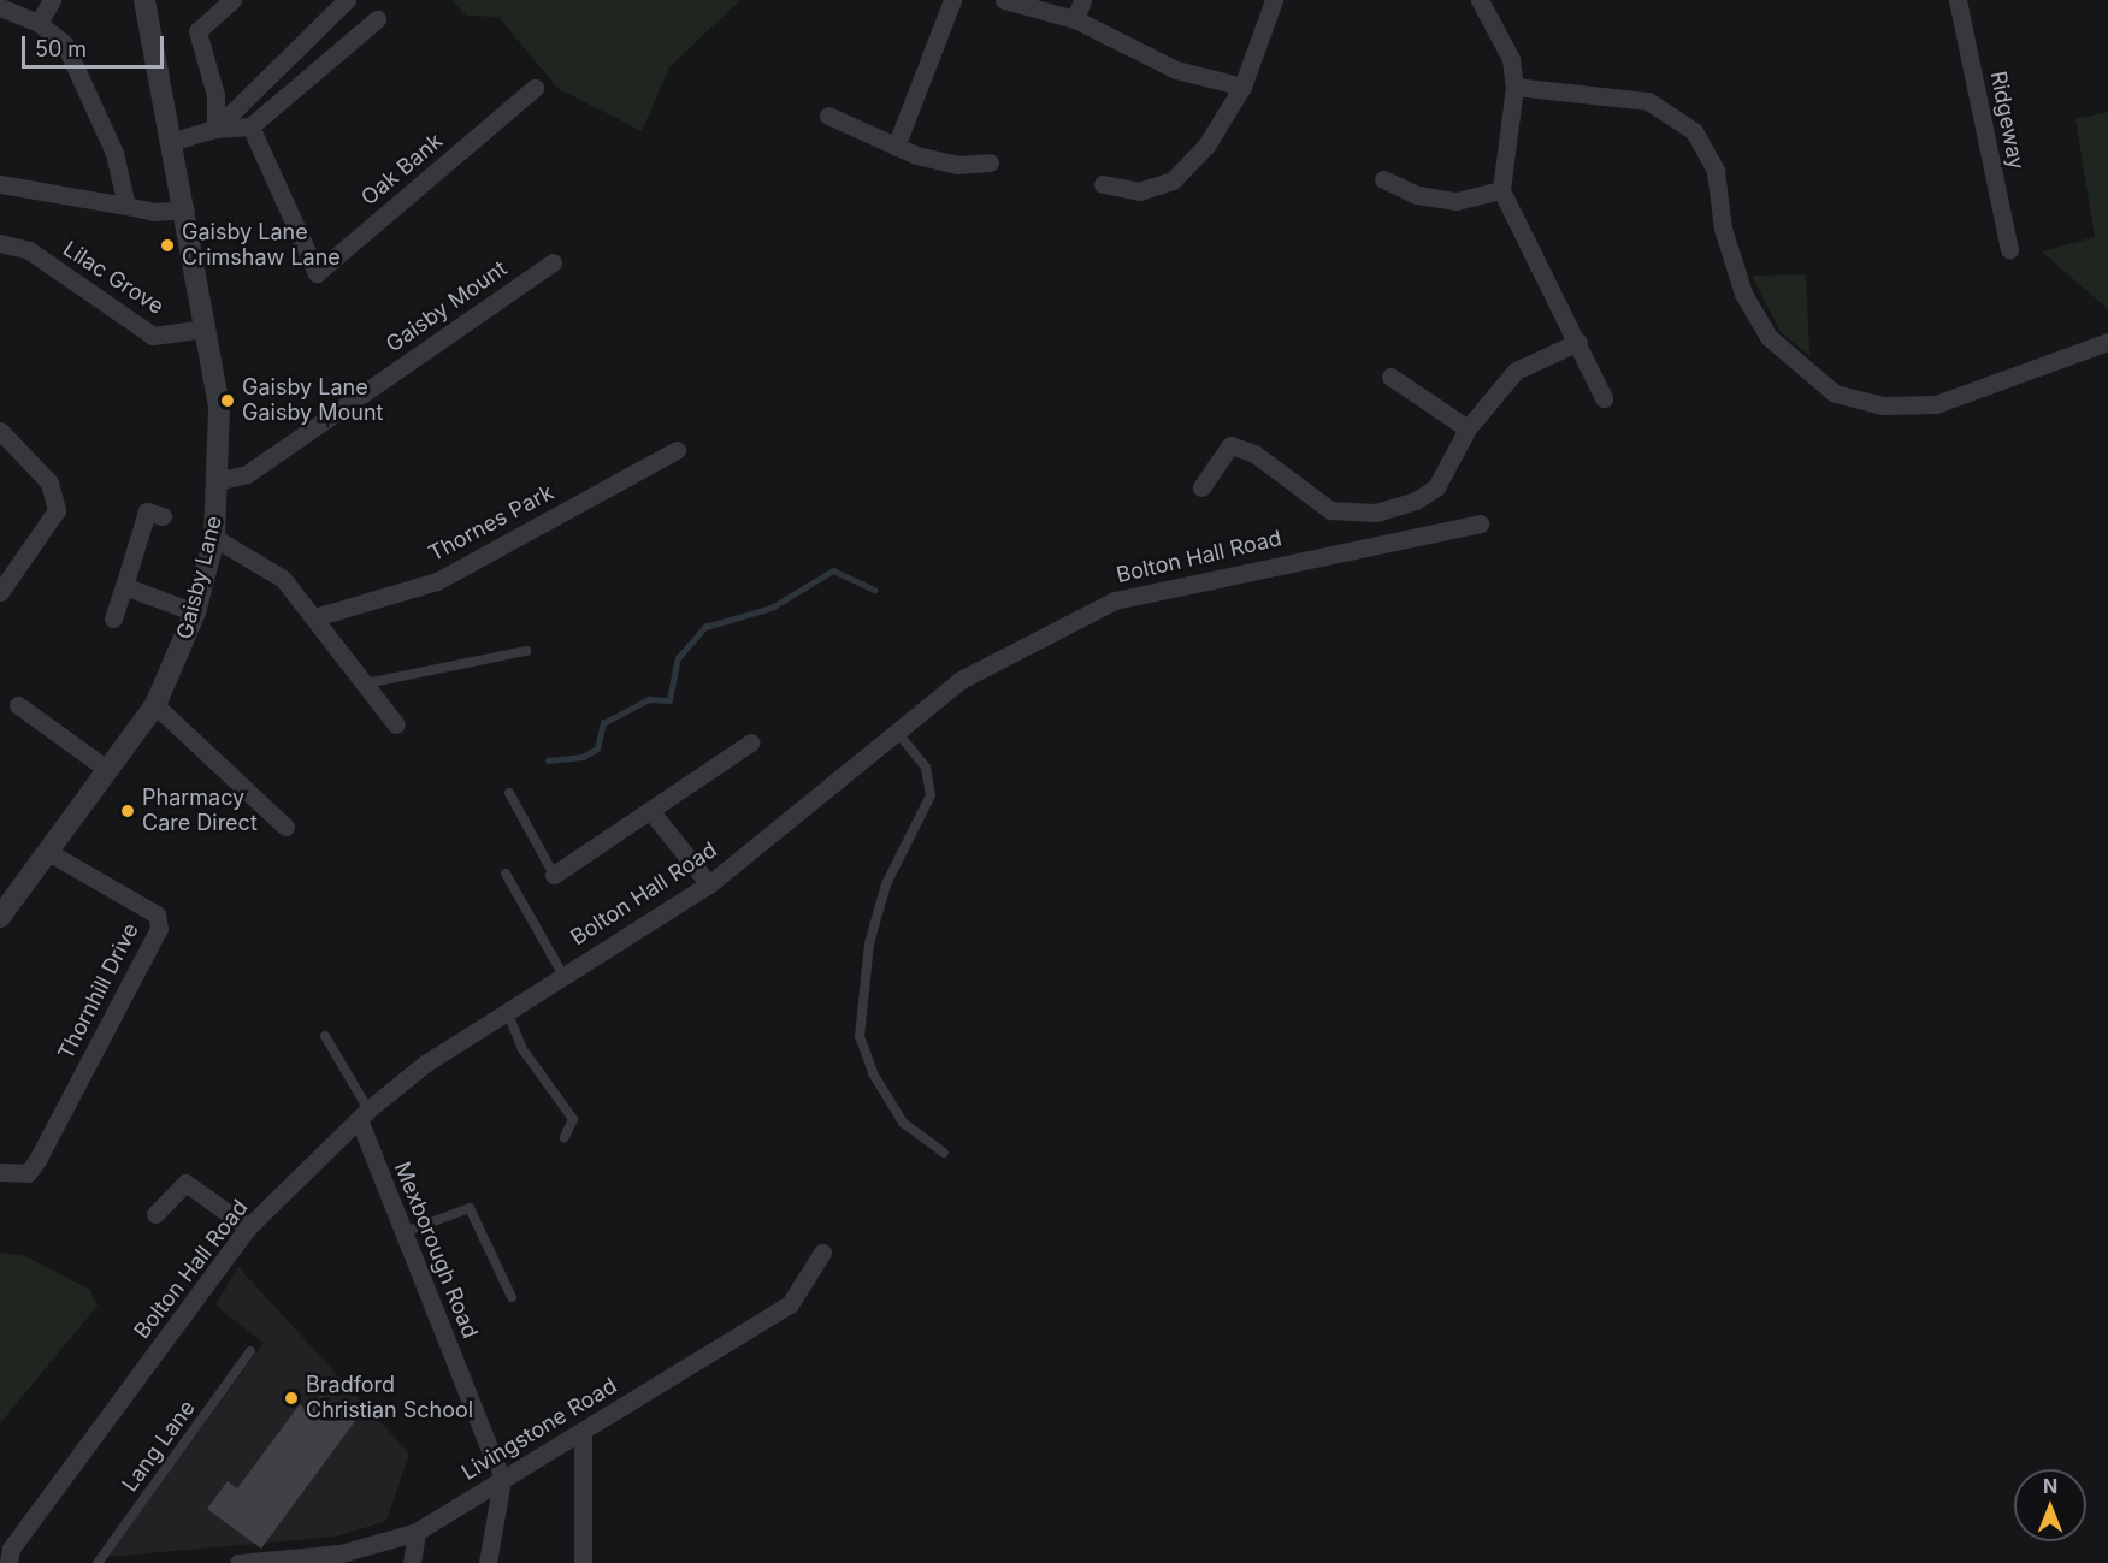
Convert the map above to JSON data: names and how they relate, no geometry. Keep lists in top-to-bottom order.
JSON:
{
  "streets": {
    "street": [
      "Ridgeway",
      "Oak Bank",
      "Lilac Grove",
      "Gaisby Mount",
      "Thornes Park",
      "Bolton Hall Road",
      "Gaisby Lane",
      "Thornhill Drive",
      "Mexborough Road",
      "Livingstone Road"
    ],
    "lane": ["Lang Lane"]
  },
  "crossings": [
    ["Lilac Grove", "Gaisby Lane"],
    ["Gaisby Mount", "Gaisby Lane"],
    ["Bolton Hall Road", "Mexborough Road"],
    ["Gaisby Lane", "Thornhill Drive"],
    ["Mexborough Road", "Livingstone Road"]
  ],
  "places": [
    "Gaisby Lane Crimshaw Lane",
    "Gaisby Lane Gaisby Mount",
    "Pharmacy Care Direct",
    "Bradford Christian School"
  ],
  "scale_bar": "50 m",
  "north": "top"
}
